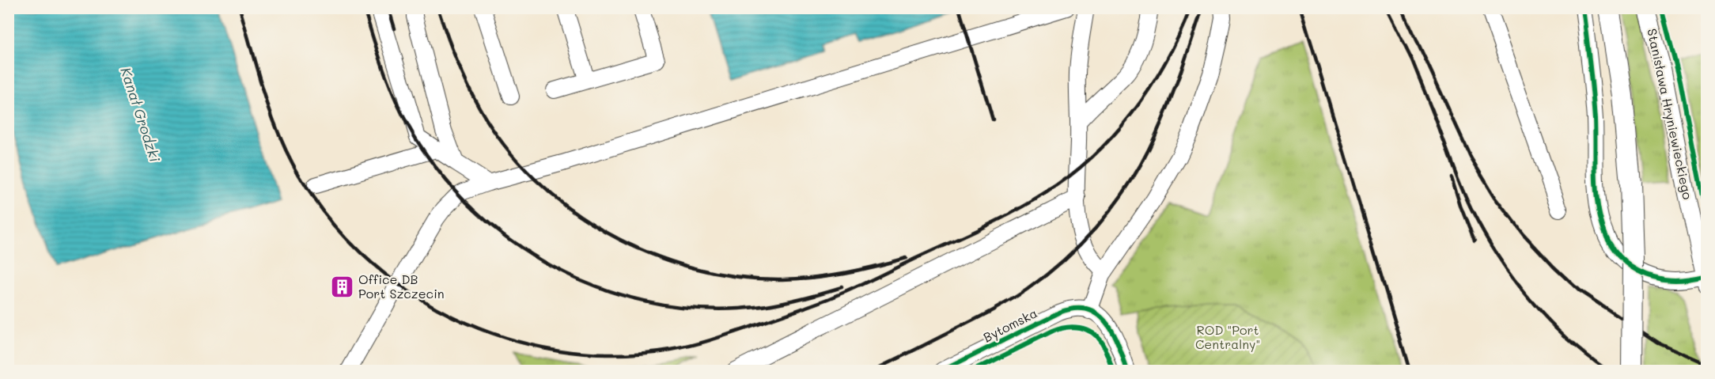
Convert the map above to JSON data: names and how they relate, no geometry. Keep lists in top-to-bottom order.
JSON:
{
  "streets": {
    "street": ["Stanisława Hryniewieckiego", "Bytomska"]
  },
  "water": ["Kanał Grodzki"],
  "parks": ["ROD \"Port Centralny\""],
  "places": {
    "building": ["Office DB Port Szczecin"]
  }
}
